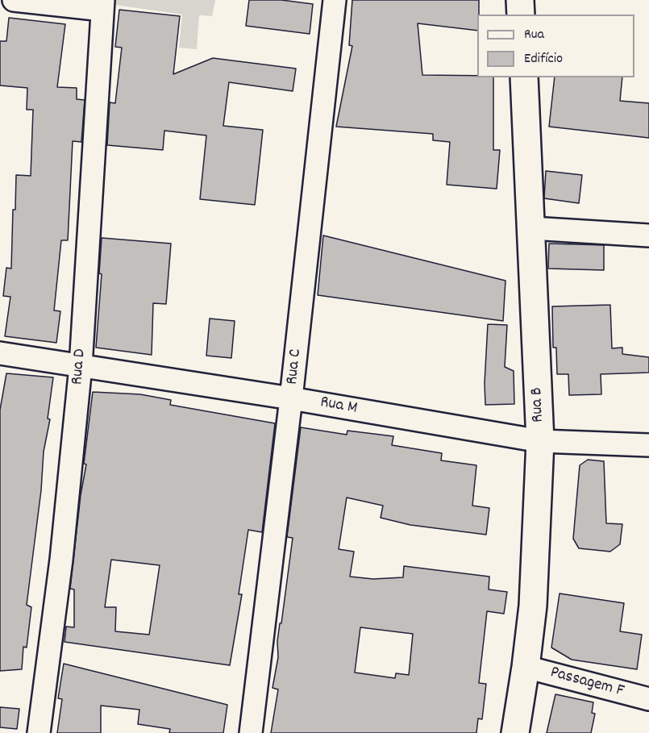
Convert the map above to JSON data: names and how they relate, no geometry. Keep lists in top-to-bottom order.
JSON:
{
  "streets": {
    "street": [
      "Rua D",
      "Rua C",
      "Rua B",
      "Rua M",
      "Passagem F"
    ]
  },
  "crossings": [
    ["Rua D", "Rua M"],
    ["Rua C", "Rua M"],
    ["Rua B", "Rua M"],
    ["Rua B", "Passagem F"]
  ],
  "legend": ["Rua", "Edifício"]
}
